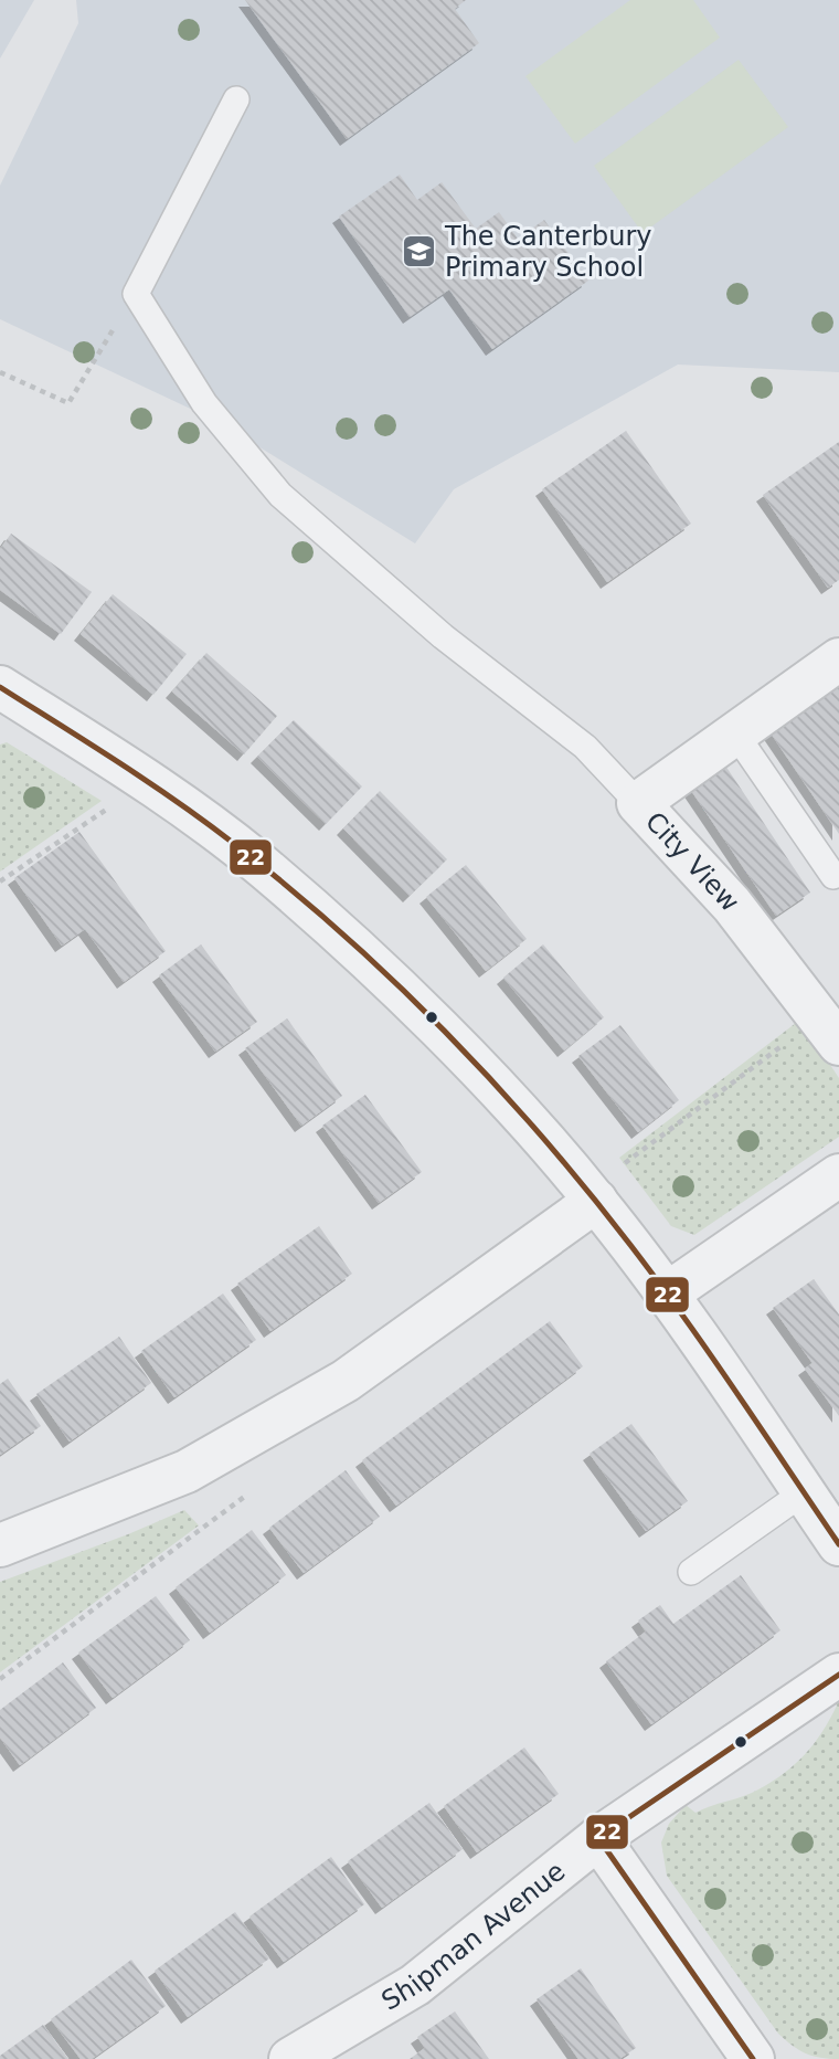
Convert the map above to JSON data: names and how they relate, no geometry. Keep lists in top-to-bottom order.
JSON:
{
  "streets": {
    "street": ["City View", "Shipman Avenue"]
  },
  "places": {
    "school or university": ["The Canterbury Primary School"]
  },
  "lines": ["transit line 22"]
}
